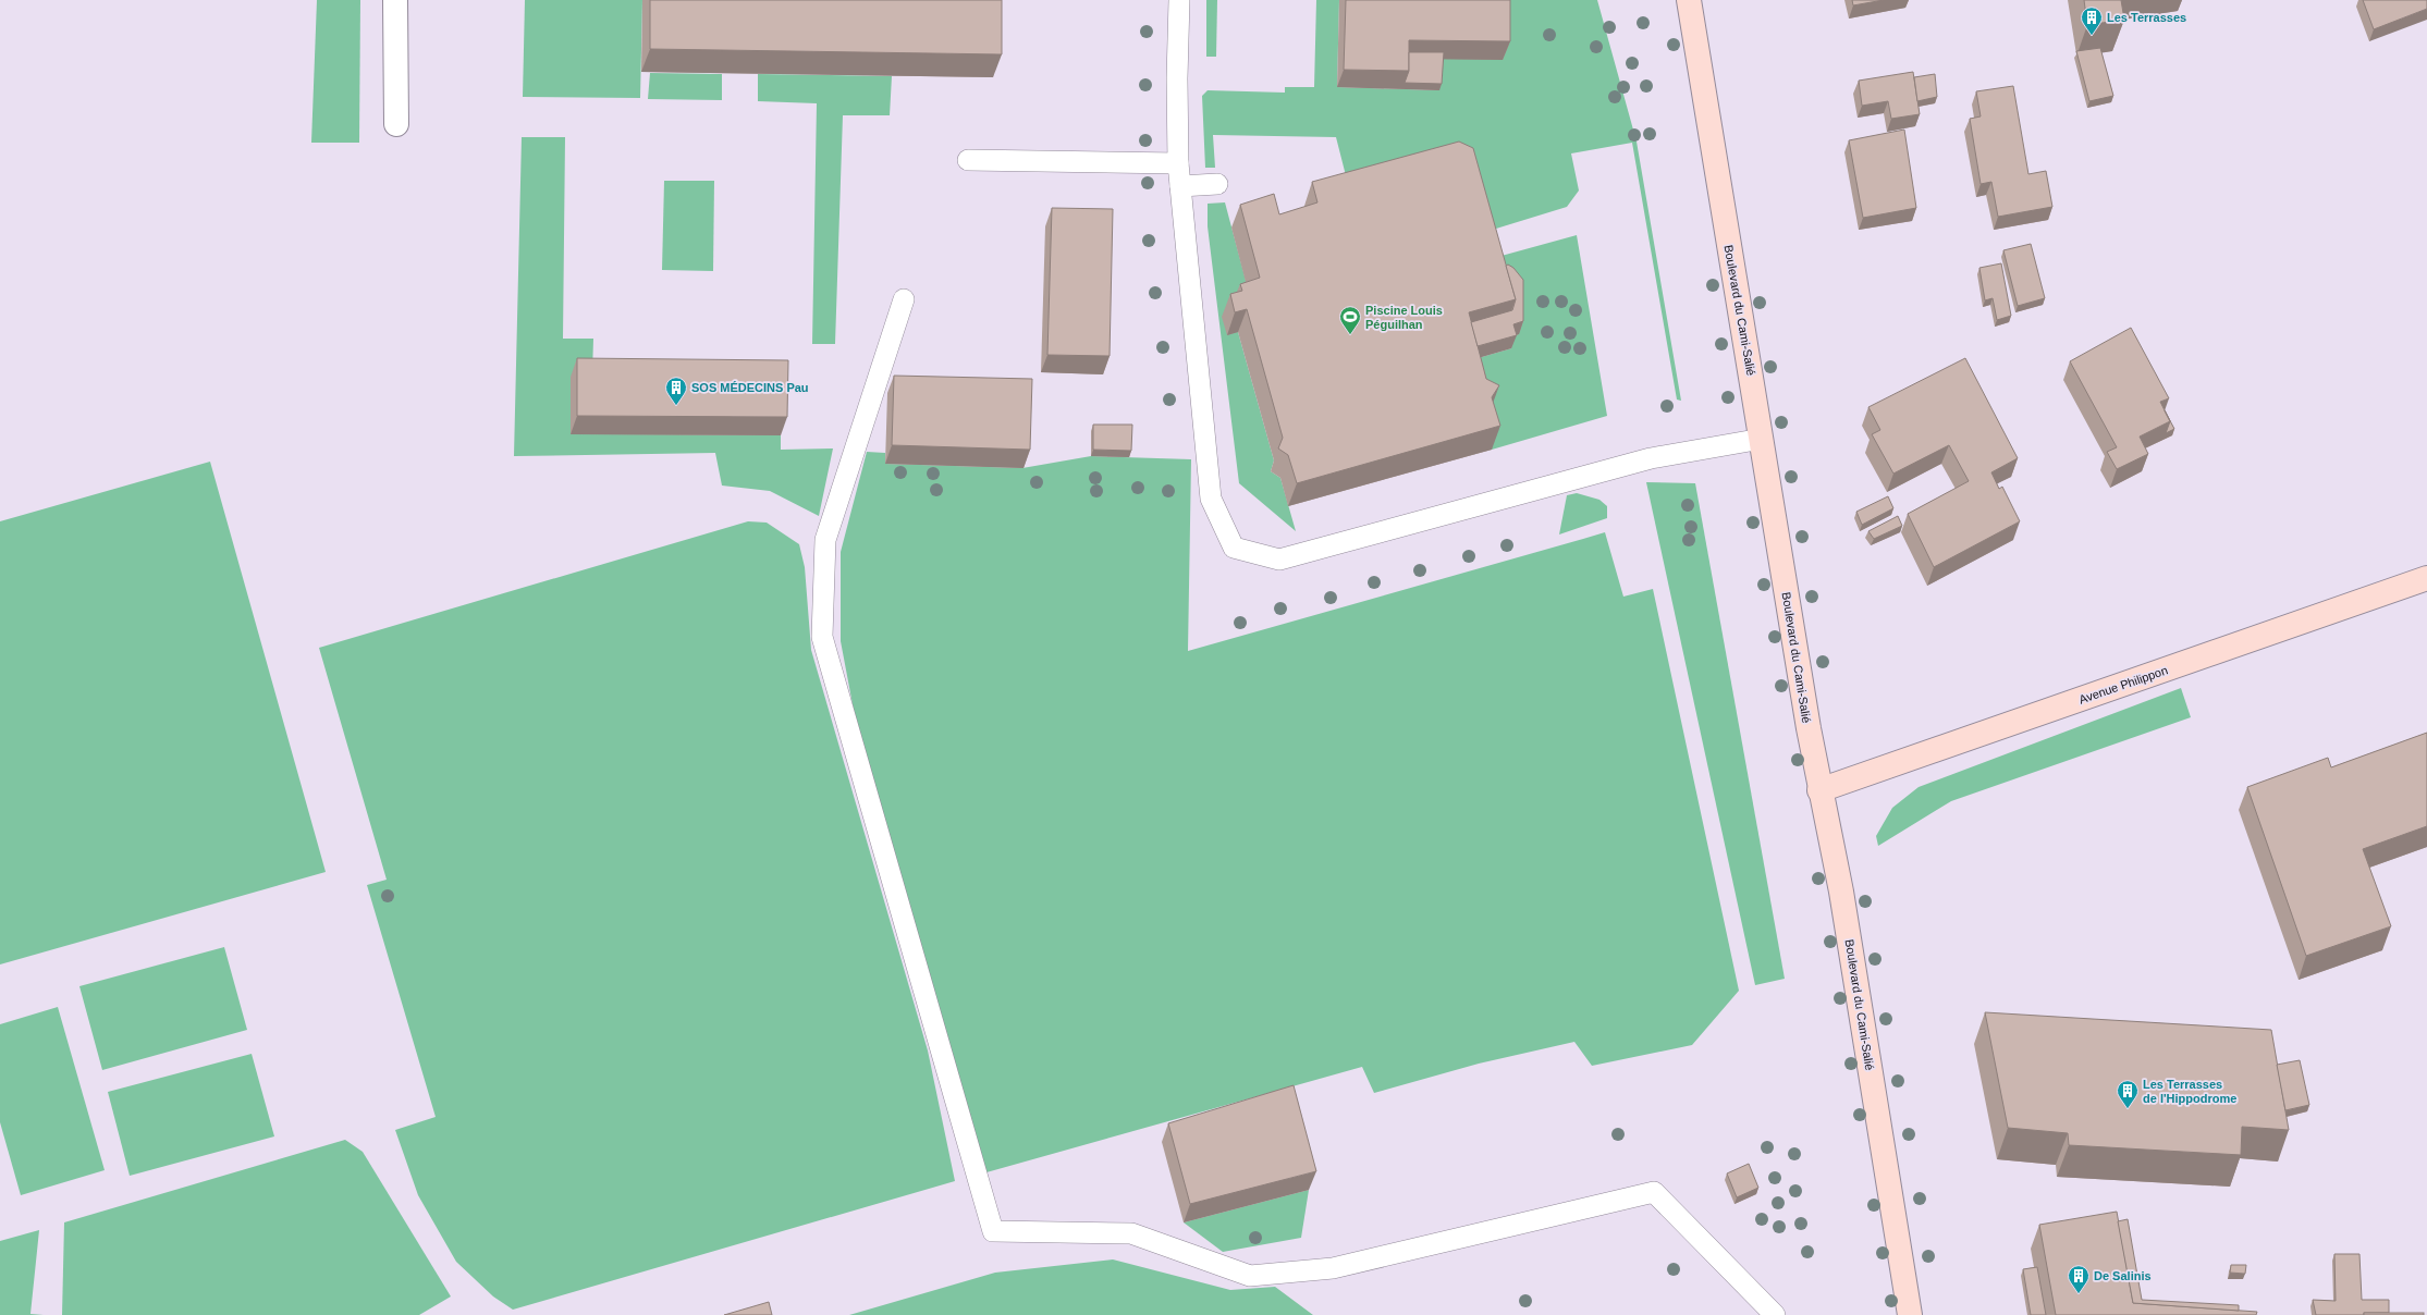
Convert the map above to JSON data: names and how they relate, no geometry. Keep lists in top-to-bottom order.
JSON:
{
  "streets": {
    "street": ["Boulevard du Cami-Salié", "Avenue Philippon"]
  },
  "crossings": [
    ["Boulevard du Cami-Salié", "Avenue Philippon"]
  ],
  "places": {
    "building": [
      "Les Terrasses",
      "SOS MÉDECINS Pau",
      "Les Terrasses de l'Hippodrome",
      "De Salinis"
    ],
    "sports": ["Piscine Louis Péguilhan"]
  }
}
